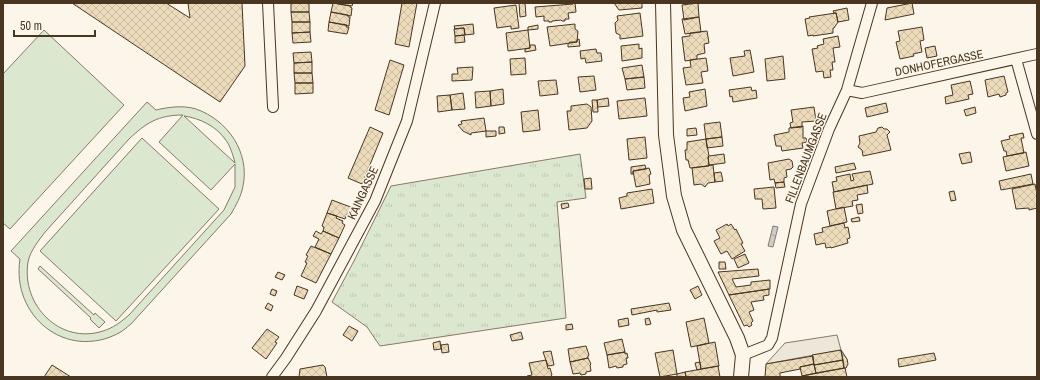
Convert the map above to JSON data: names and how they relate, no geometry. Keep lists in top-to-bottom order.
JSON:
{
  "streets": {
    "street": ["DONHOFERGASSE", "FILLENBAUMGASSE", "KAINGASSE"]
  },
  "crossings": [
    ["DONHOFERGASSE", "FILLENBAUMGASSE"]
  ],
  "scale_bar": "50 m"
}
